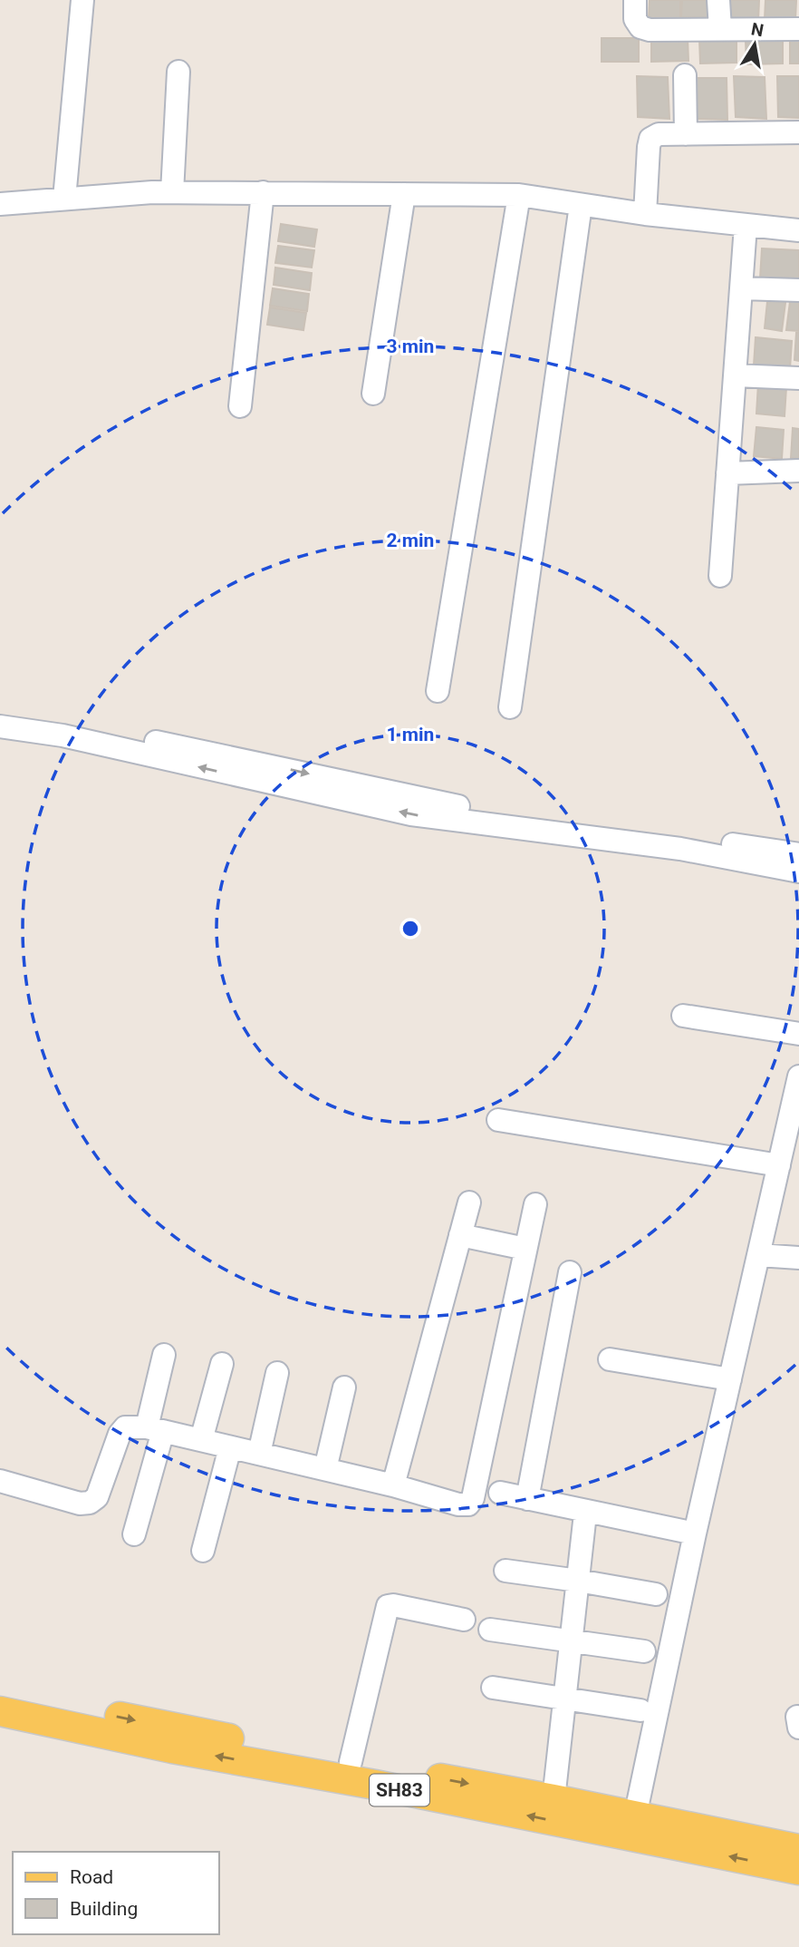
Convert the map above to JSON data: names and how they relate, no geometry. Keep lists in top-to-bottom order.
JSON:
{
  "streets": {
    "main road": ["SH83"]
  },
  "legend": ["Road", "Building"],
  "north": "top",
  "rings": ["3 min", "2 min", "1 min"]
}
